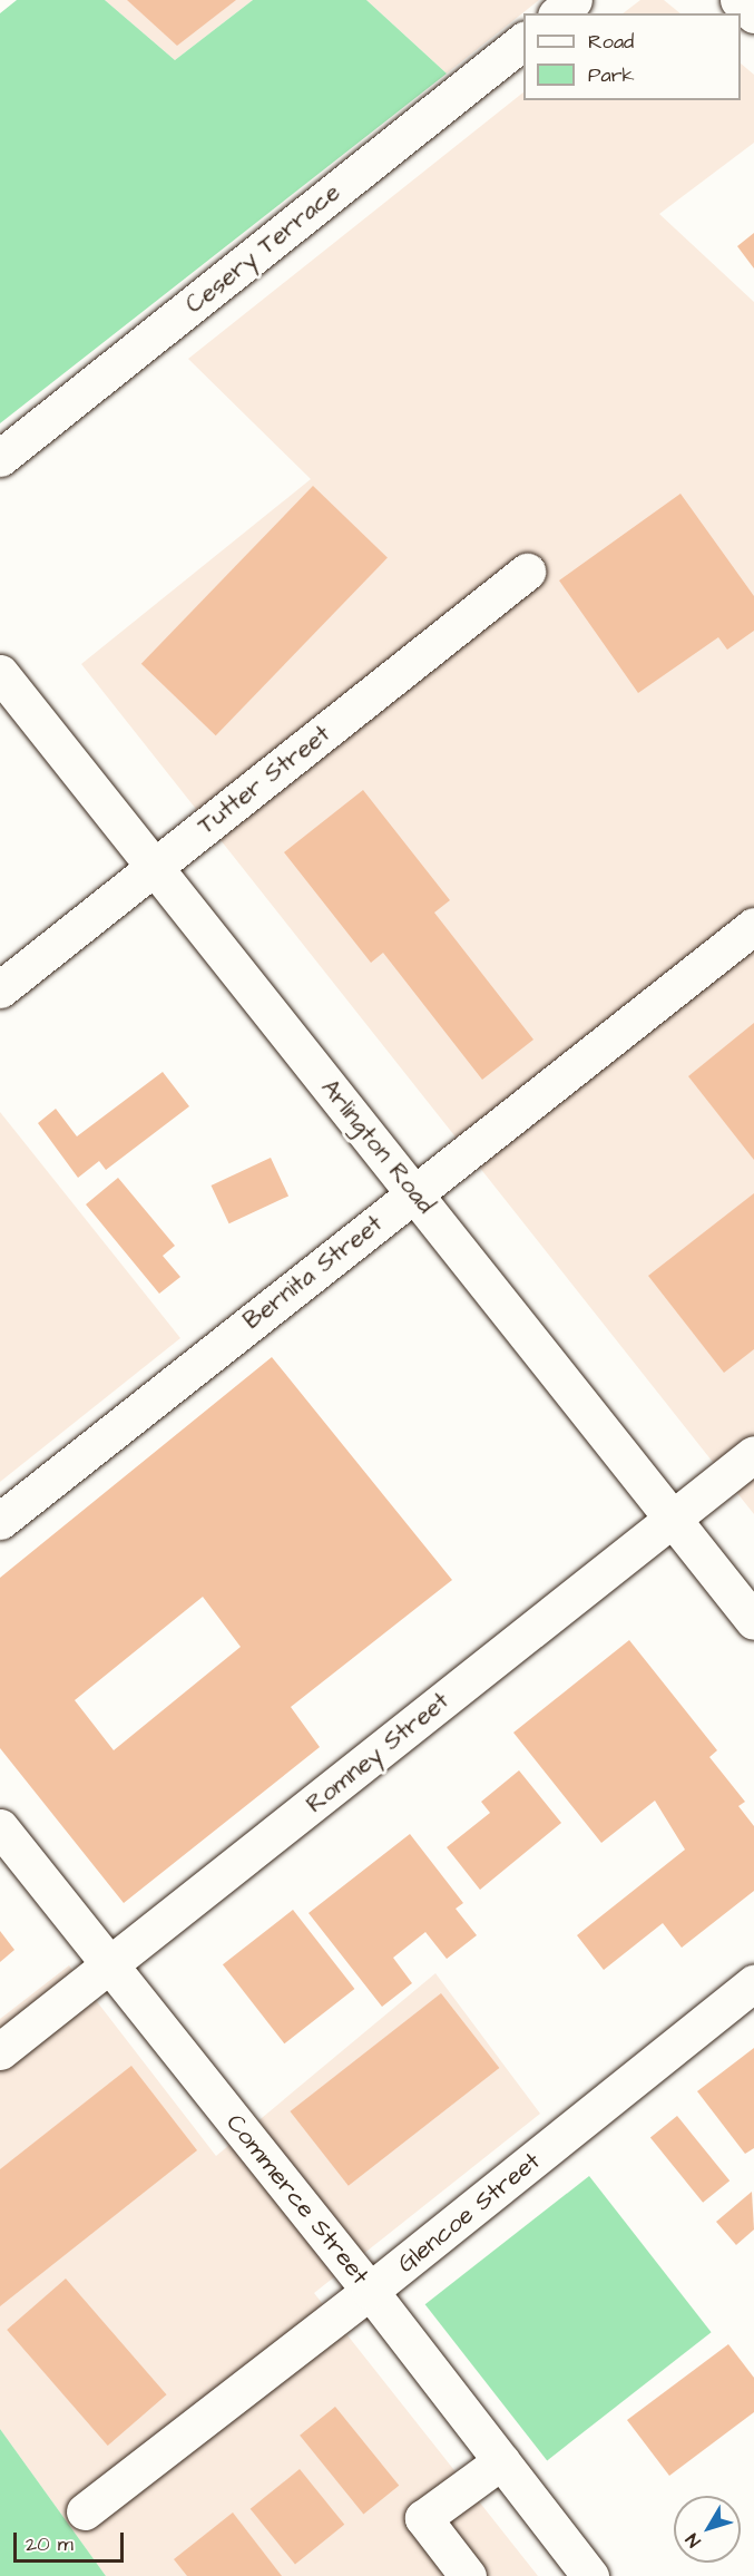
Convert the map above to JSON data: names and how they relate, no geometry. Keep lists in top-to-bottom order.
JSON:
{
  "streets": {
    "street": [
      "Cesery Terrace",
      "Tutter Street",
      "Arlington Road",
      "Bernita Street",
      "Romney Street",
      "Commerce Street",
      "Glencoe Street"
    ]
  },
  "crossings": [
    ["Tutter Street", "Arlington Road"],
    ["Arlington Road", "Bernita Street"],
    ["Arlington Road", "Romney Street"],
    ["Romney Street", "Commerce Street"],
    ["Commerce Street", "Glencoe Street"]
  ],
  "legend": ["Road", "Park"],
  "scale_bar": "20 m",
  "north": "bottom left"
}
